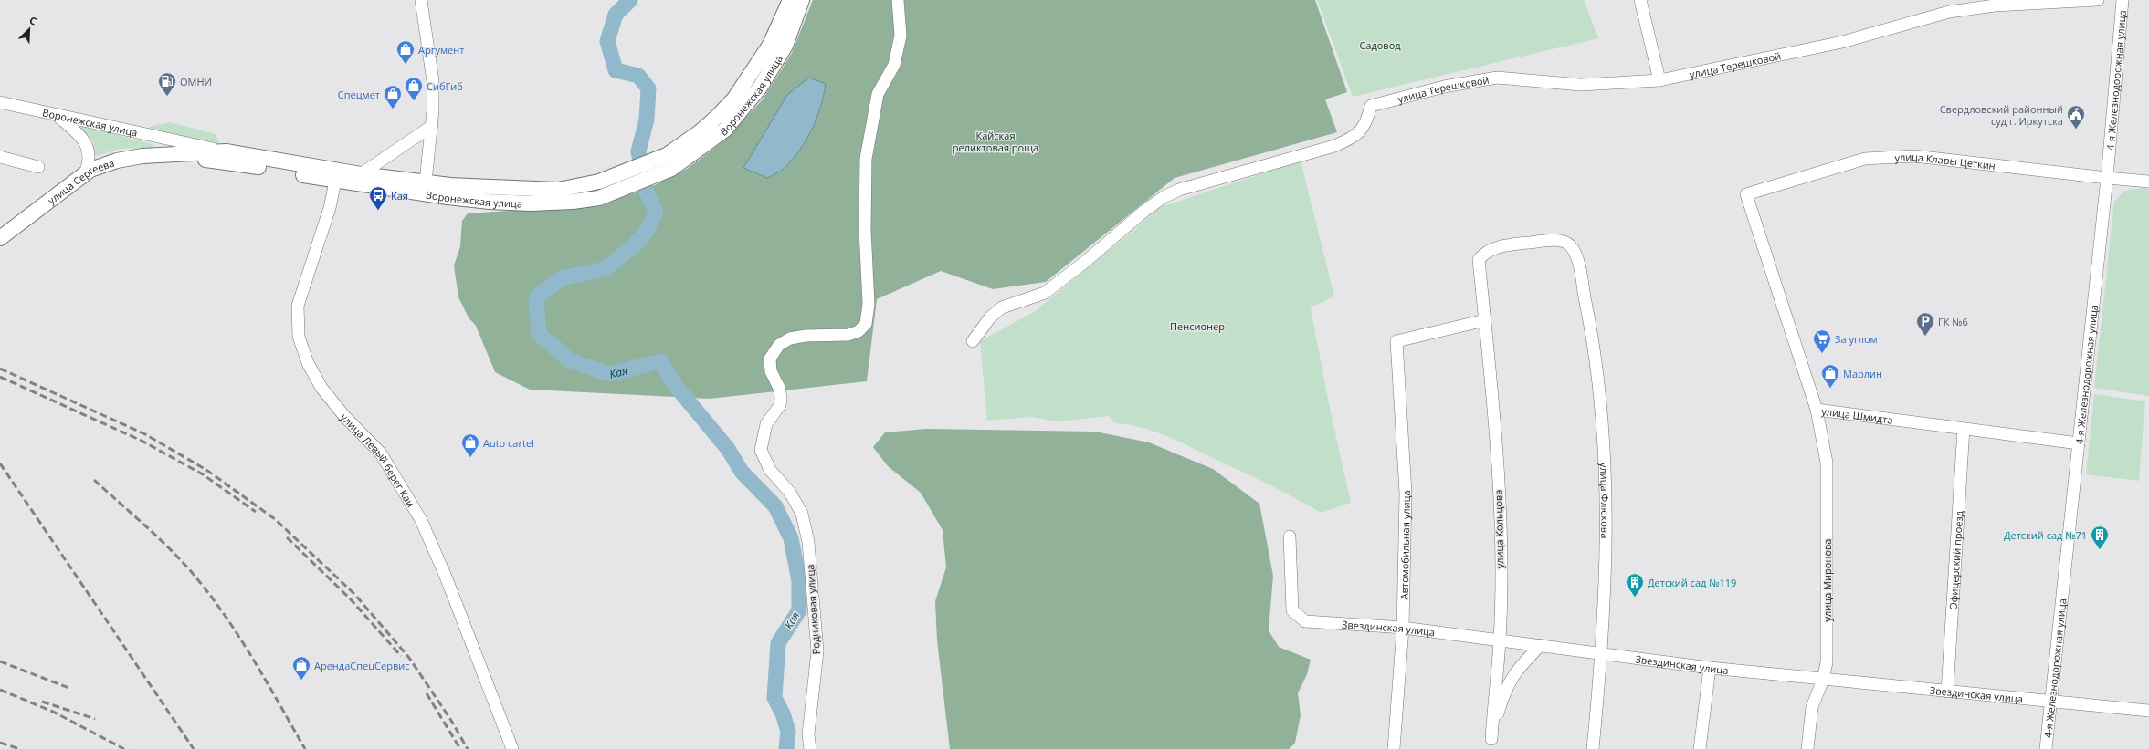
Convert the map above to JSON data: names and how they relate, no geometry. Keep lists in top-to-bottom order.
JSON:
{
  "streets": {
    "main road": ["Воронежская улица", "улица Сергеева"],
    "street": [
      "улица Терешковой",
      "4-я Железнодорожная улица",
      "улица Клары Цеткин",
      "улица Шмидта",
      "улица Левый берег Каи",
      "улица Флюкова",
      "улица Кольцова",
      "Автомобильная улица",
      "Офицерский проезд",
      "улица Миронова",
      "Родниковая улица",
      "Звездинская улица"
    ]
  },
  "crossings": [
    ["4-я Железнодорожная улица", "улица Клары Цеткин"],
    ["4-я Железнодорожная улица", "улица Шмидта"],
    ["4-я Железнодорожная улица", "Звездинская улица"],
    ["Воронежская улица", "улица Сергеева"],
    ["Воронежская улица", "улица Левый берег Каи"],
    ["улица Клары Цеткин", "улица Шмидта"],
    ["улица Шмидта", "Офицерский проезд"],
    ["улица Шмидта", "улица Миронова"],
    ["улица Флюкова", "улица Кольцова"],
    ["улица Флюкова", "Звездинская улица"],
    ["улица Кольцова", "Автомобильная улица"],
    ["улица Кольцова", "Звездинская улица"],
    ["Автомобильная улица", "Звездинская улица"],
    ["Офицерский проезд", "Звездинская улица"],
    ["улица Миронова", "Звездинская улица"]
  ],
  "water": ["Кая"],
  "parks": ["Садовод", "Кайская реликтовая роща", "Пенсионер"],
  "places": {
    "shop": [
      "Аргумент",
      "СибГиб",
      "Спецмет",
      "Марлин",
      "Auto cartel",
      "АрендаСпецСервис"
    ],
    "fuel station": ["ОМНИ"],
    "public building": ["Свердловский районный суд г. Иркутска"],
    "bus stop": ["Кая"],
    "parking": ["ГК №6"],
    "supermarket": ["За углом"],
    "building": ["Детский сад №71", "Детский сад №119"]
  },
  "north": "top right"
}
